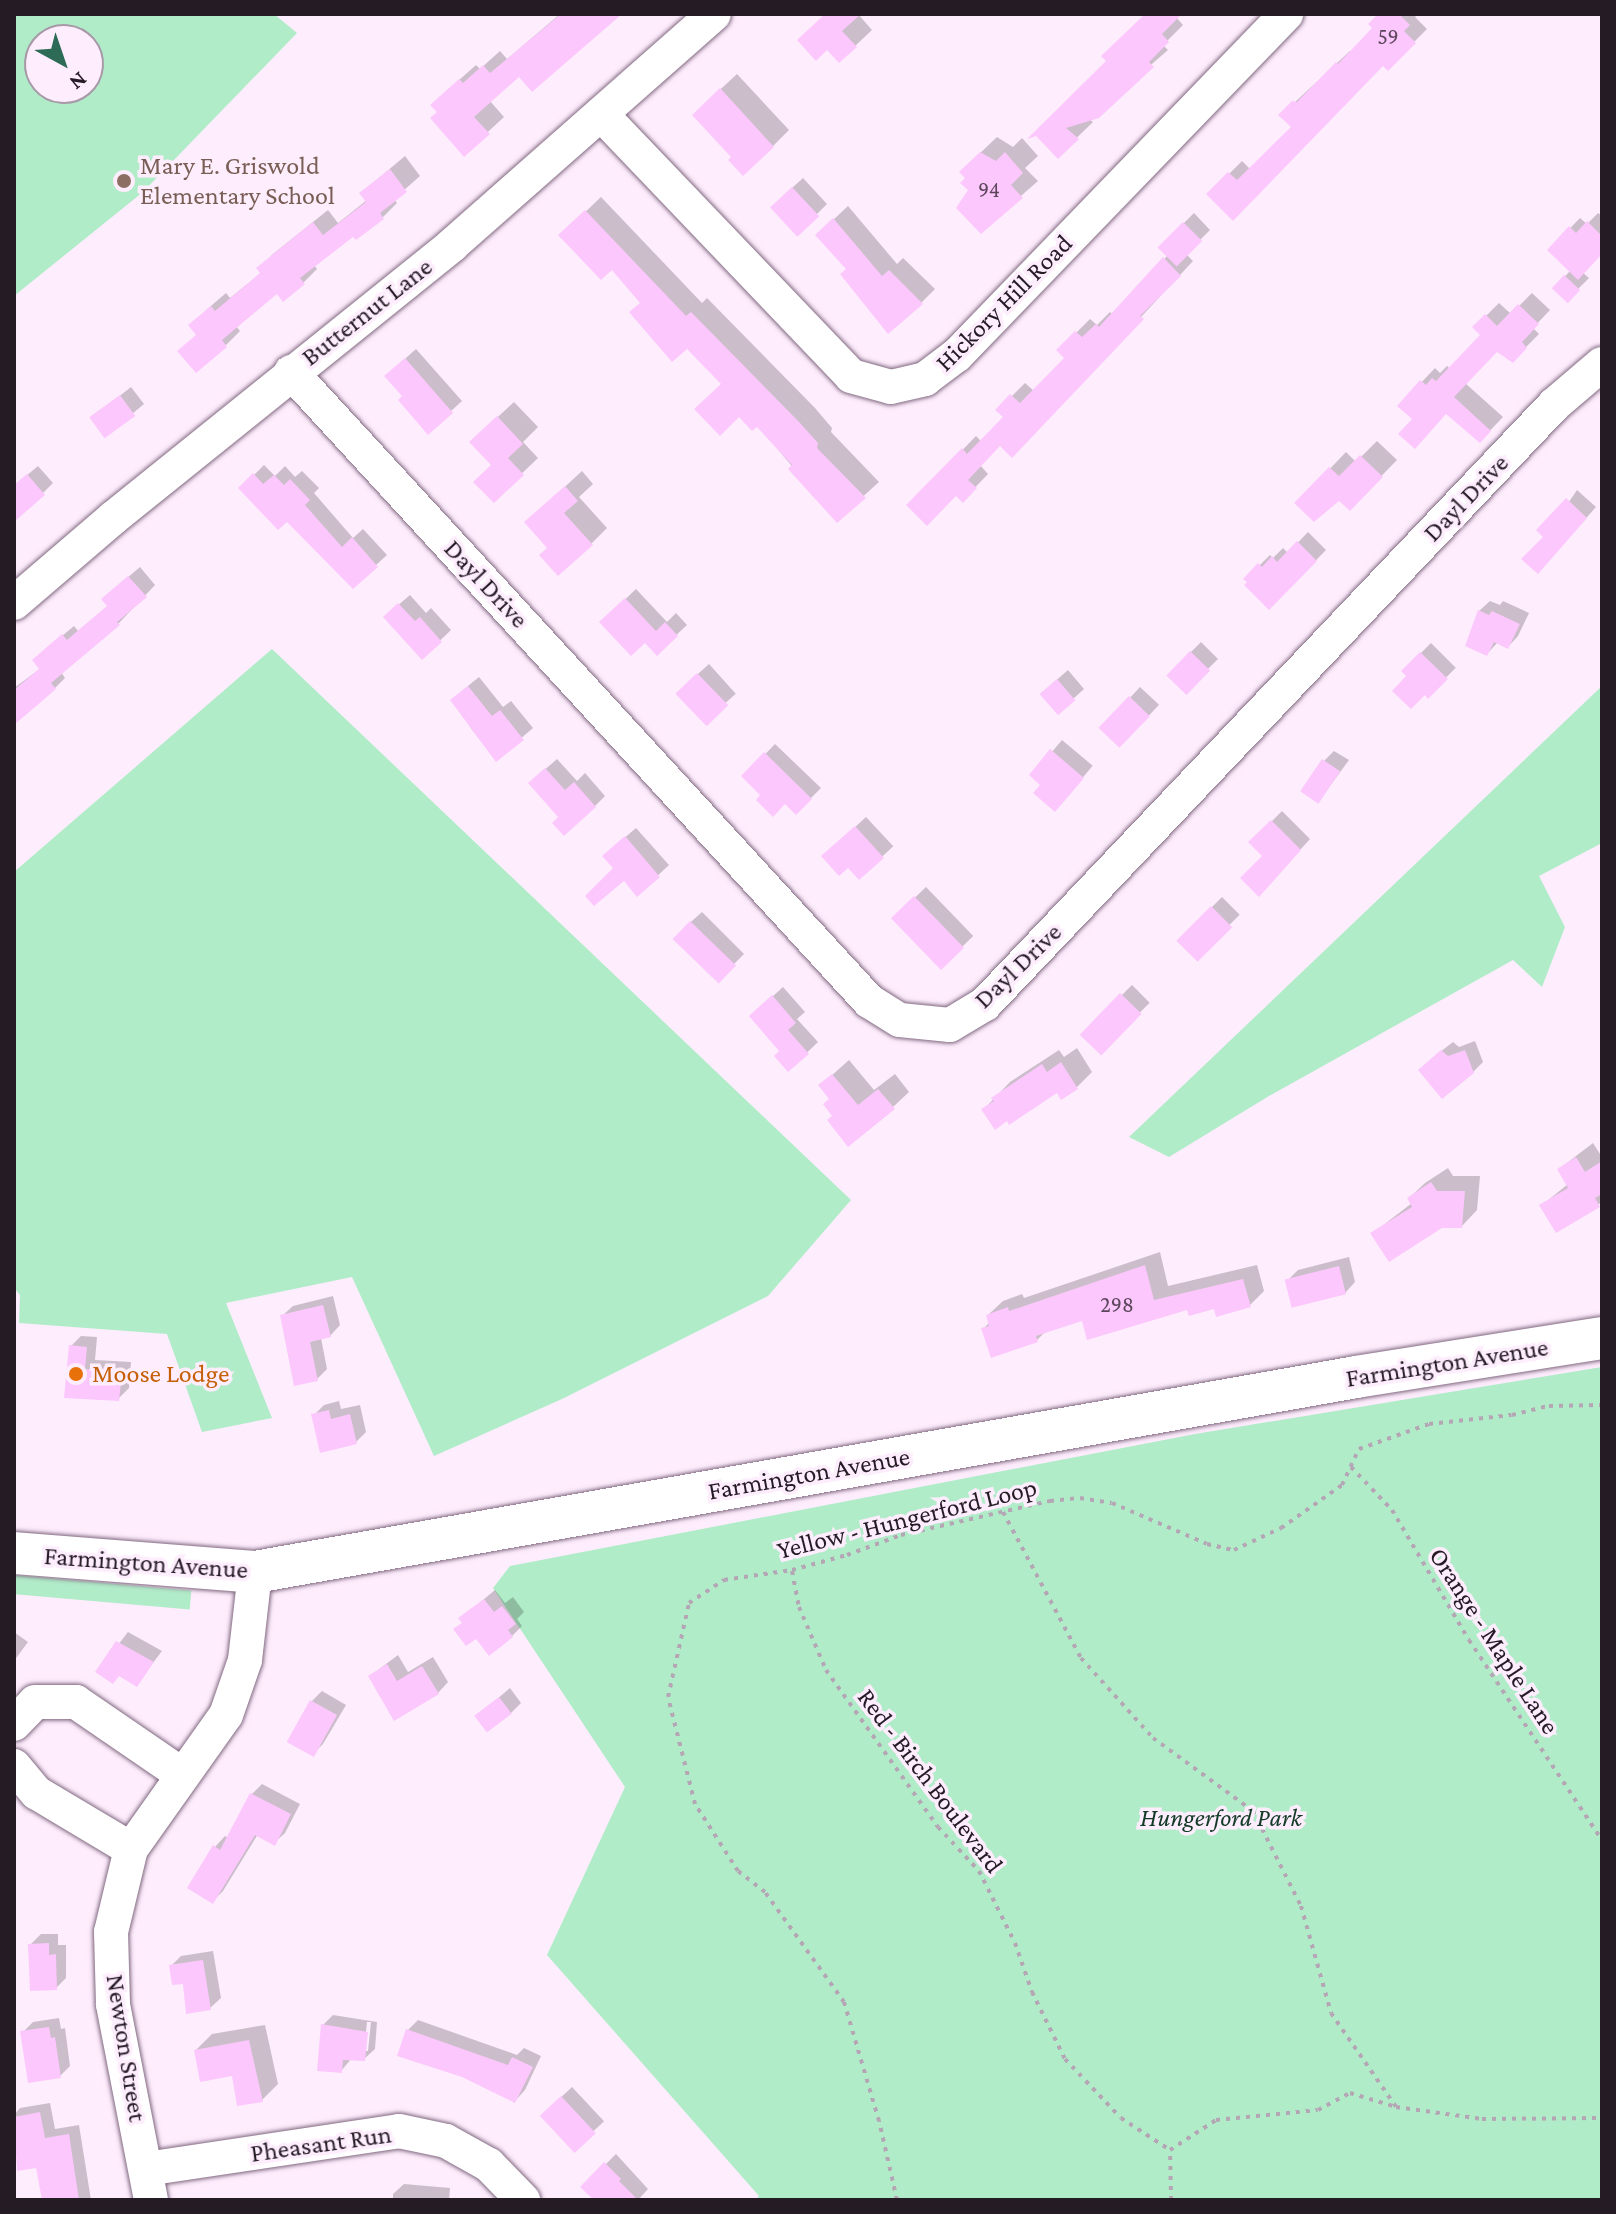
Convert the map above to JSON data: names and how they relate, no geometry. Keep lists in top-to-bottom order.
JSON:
{
  "streets": {
    "main road": ["Farmington Avenue"],
    "street": [
      "Hickory Hill Road",
      "Butternut Lane",
      "Dayl Drive",
      "Newton Street",
      "Pheasant Run"
    ],
    "path": ["Yellow - Hungerford Loop", "Orange - Maple Lane", "Red - Birch Boulevard"]
  },
  "crossings": [
    ["Hickory Hill Road", "Butternut Lane"],
    ["Butternut Lane", "Dayl Drive"],
    ["Farmington Avenue", "Newton Street"],
    ["Yellow - Hungerford Loop", "Orange - Maple Lane"],
    ["Yellow - Hungerford Loop", "Red - Birch Boulevard"],
    ["Newton Street", "Pheasant Run"]
  ],
  "parks": ["Hungerford Park"],
  "places": ["Mary E. Griswold Elementary School", "Moose Lodge"],
  "house_numbers": ["59", "94", "298"],
  "north": "bottom right"
}
